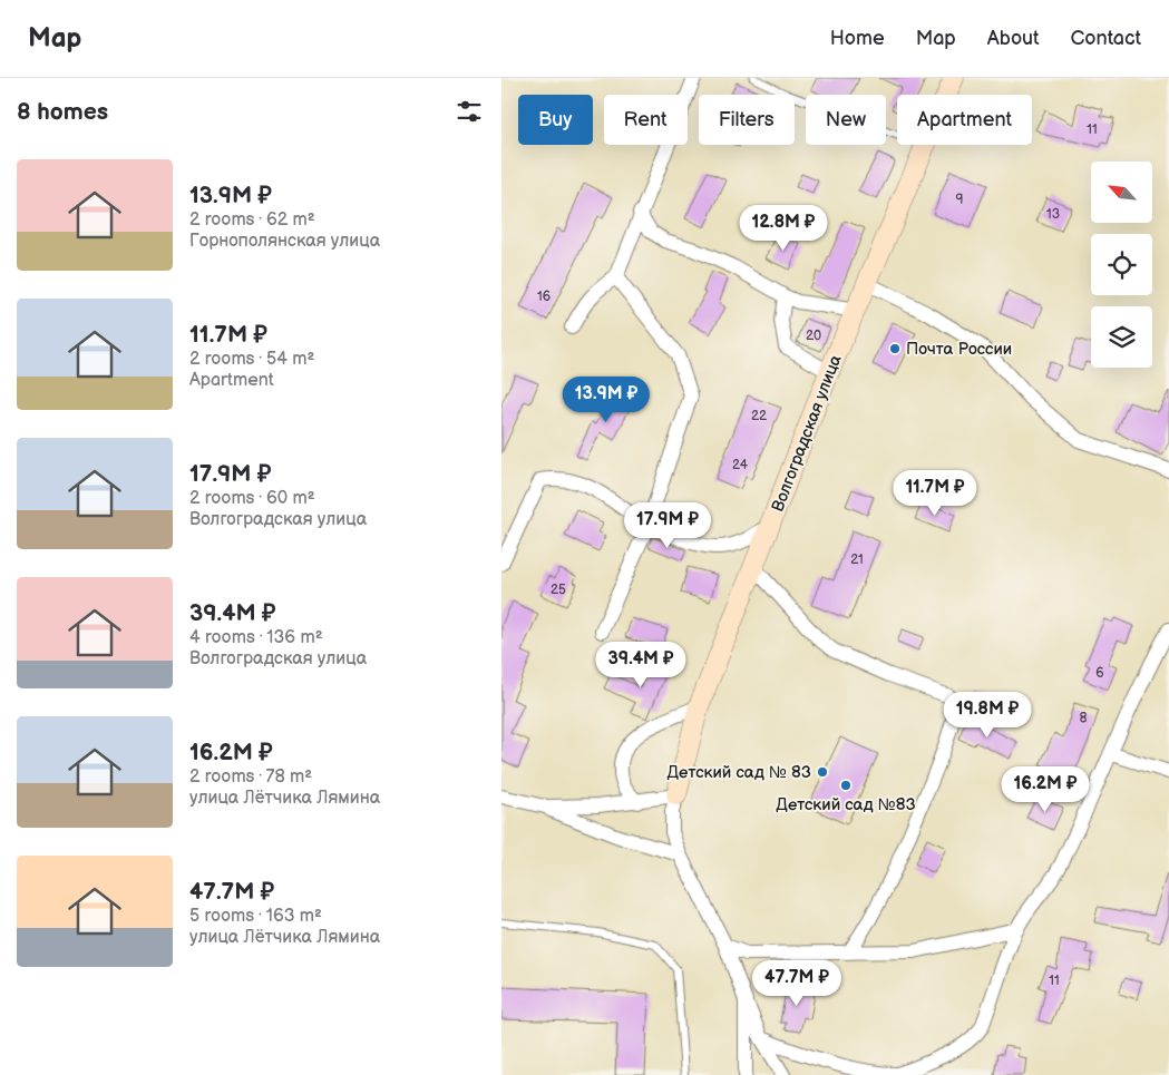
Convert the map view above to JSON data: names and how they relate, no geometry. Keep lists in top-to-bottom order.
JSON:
{
  "streets": {
    "street": ["Волгоградская улица"]
  },
  "places": ["Почта России", "Детский сад № 83", "Детский сад №83"],
  "house_numbers": [
    "11",
    "9",
    "13",
    "16",
    "20",
    "22",
    "24",
    "21",
    "25",
    "6",
    "8",
    "11"
  ],
  "north": "top left",
  "page": {
    "header": "Map",
    "nav": [
      "Home",
      "Map",
      "About",
      "Contact"
    ],
    "heading": "8 homes",
    "chip": [
      "Buy",
      "Rent",
      "Filters",
      "New",
      "Apartment"
    ],
    "list": [
      {
        "name": "13.9M ₽",
        "note": "2 rooms · 62 m² · Горнополянская улица"
      },
      {
        "name": "11.7M ₽",
        "note": "2 rooms · 54 m² · Apartment"
      },
      {
        "name": "17.9M ₽",
        "note": "2 rooms · 60 m² · Волгоградская улица"
      },
      {
        "name": "39.4M ₽",
        "note": "4 rooms · 136 m² · Волгоградская улица"
      },
      {
        "name": "16.2M ₽",
        "note": "2 rooms · 78 m² · улица Лётчика Лямина"
      },
      {
        "name": "47.7M ₽",
        "note": "5 rooms · 163 m² · улица Лётчика Лямина"
      }
    ],
    "price": [
      "12.8M ₽",
      "13.9M ₽",
      "11.7M ₽",
      "17.9M ₽",
      "39.4M ₽",
      "19.8M ₽",
      "16.2M ₽",
      "47.7M ₽"
    ]
  }
}
